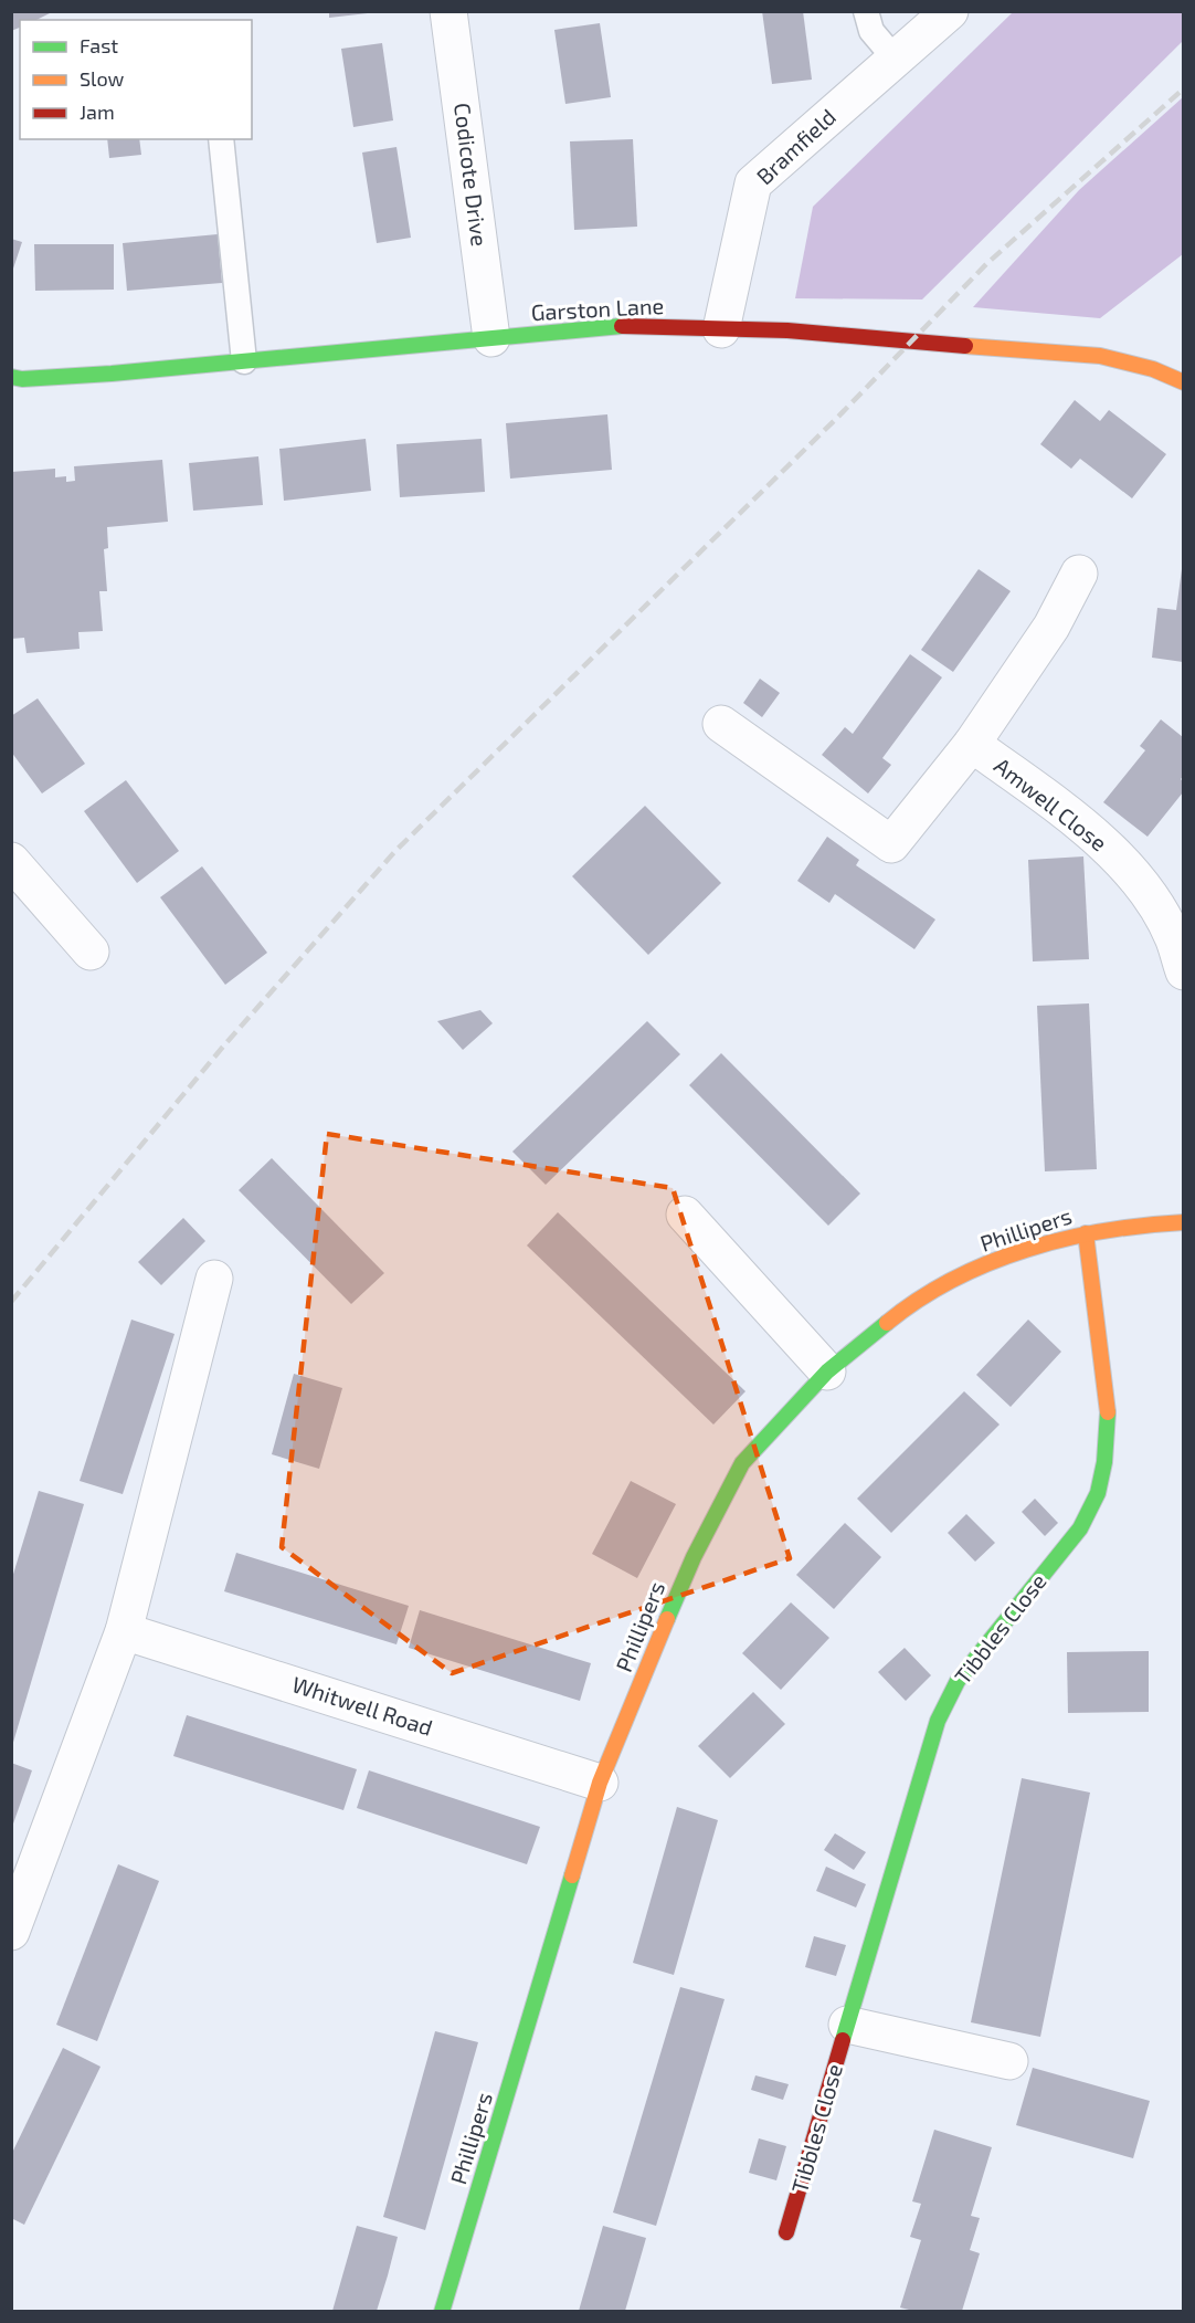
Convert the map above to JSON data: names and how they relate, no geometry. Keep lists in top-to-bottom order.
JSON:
{
  "streets": {
    "street": [
      "Bramfield",
      "Codicote Drive",
      "Garston Lane",
      "Amwell Close",
      "Phillipers",
      "Tibbles Close",
      "Whitwell Road"
    ]
  },
  "crossings": [
    ["Bramfield", "Garston Lane"],
    ["Codicote Drive", "Garston Lane"],
    ["Phillipers", "Tibbles Close"],
    ["Phillipers", "Whitwell Road"]
  ],
  "legend": ["Fast", "Slow", "Jam"]
}
